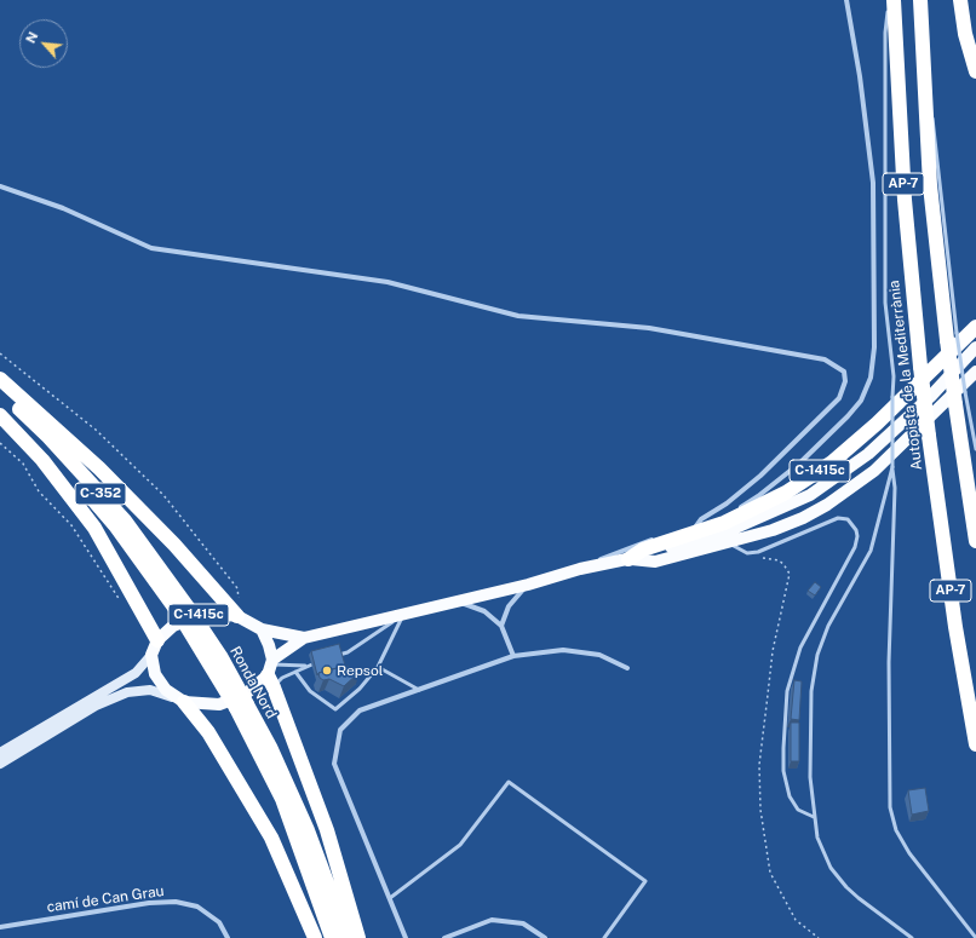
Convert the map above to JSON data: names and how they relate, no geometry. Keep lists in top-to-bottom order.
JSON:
{
  "streets": {
    "highway": [
      "AP-7",
      "Autopista de la Mediterrània",
      "C-1415c",
      "C-352",
      "Ronda Nord"
    ],
    "street": ["camí de Can Grau"]
  },
  "places": ["Repsol"],
  "north": "top left"
}
